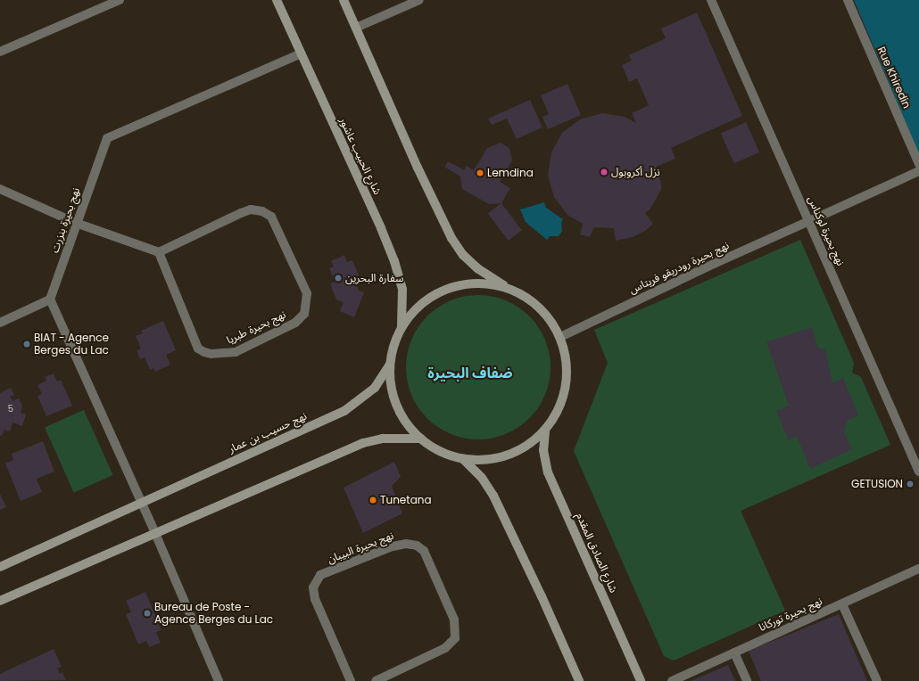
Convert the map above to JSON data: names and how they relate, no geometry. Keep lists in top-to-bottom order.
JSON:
{
  "streets": {
    "main road": ["شارع الحبيب عاشور", "نهج حسيب بن عمار", "شارع الصادق المقدم"],
    "street": [
      "Rue Khiredin",
      "نهج بحيرة بنزرت",
      "نهج بحيرة لوكناس",
      "نهج بحيرة رودريقو فريتاس",
      "نهج بحيرة طبريا",
      "نهج بحيرة البيبان",
      "نهج بحيرة توركانا"
    ]
  },
  "crossings": [
    ["شارع الحبيب عاشور", "نهج بحيرة بنزرت"],
    ["نهج بحيرة لوكناس", "نهج بحيرة رودريقو فريتاس"]
  ],
  "districts": ["ضفاف البحيرة"],
  "places": [
    "نزل أكروبول",
    "Lemdina",
    "سفارة البحرين",
    "BIAT - Agence Berges du Lac",
    "GETUSION",
    "Tunetana",
    "Bureau de Poste - Agence Berges du Lac"
  ],
  "house_numbers": ["5"]
}
